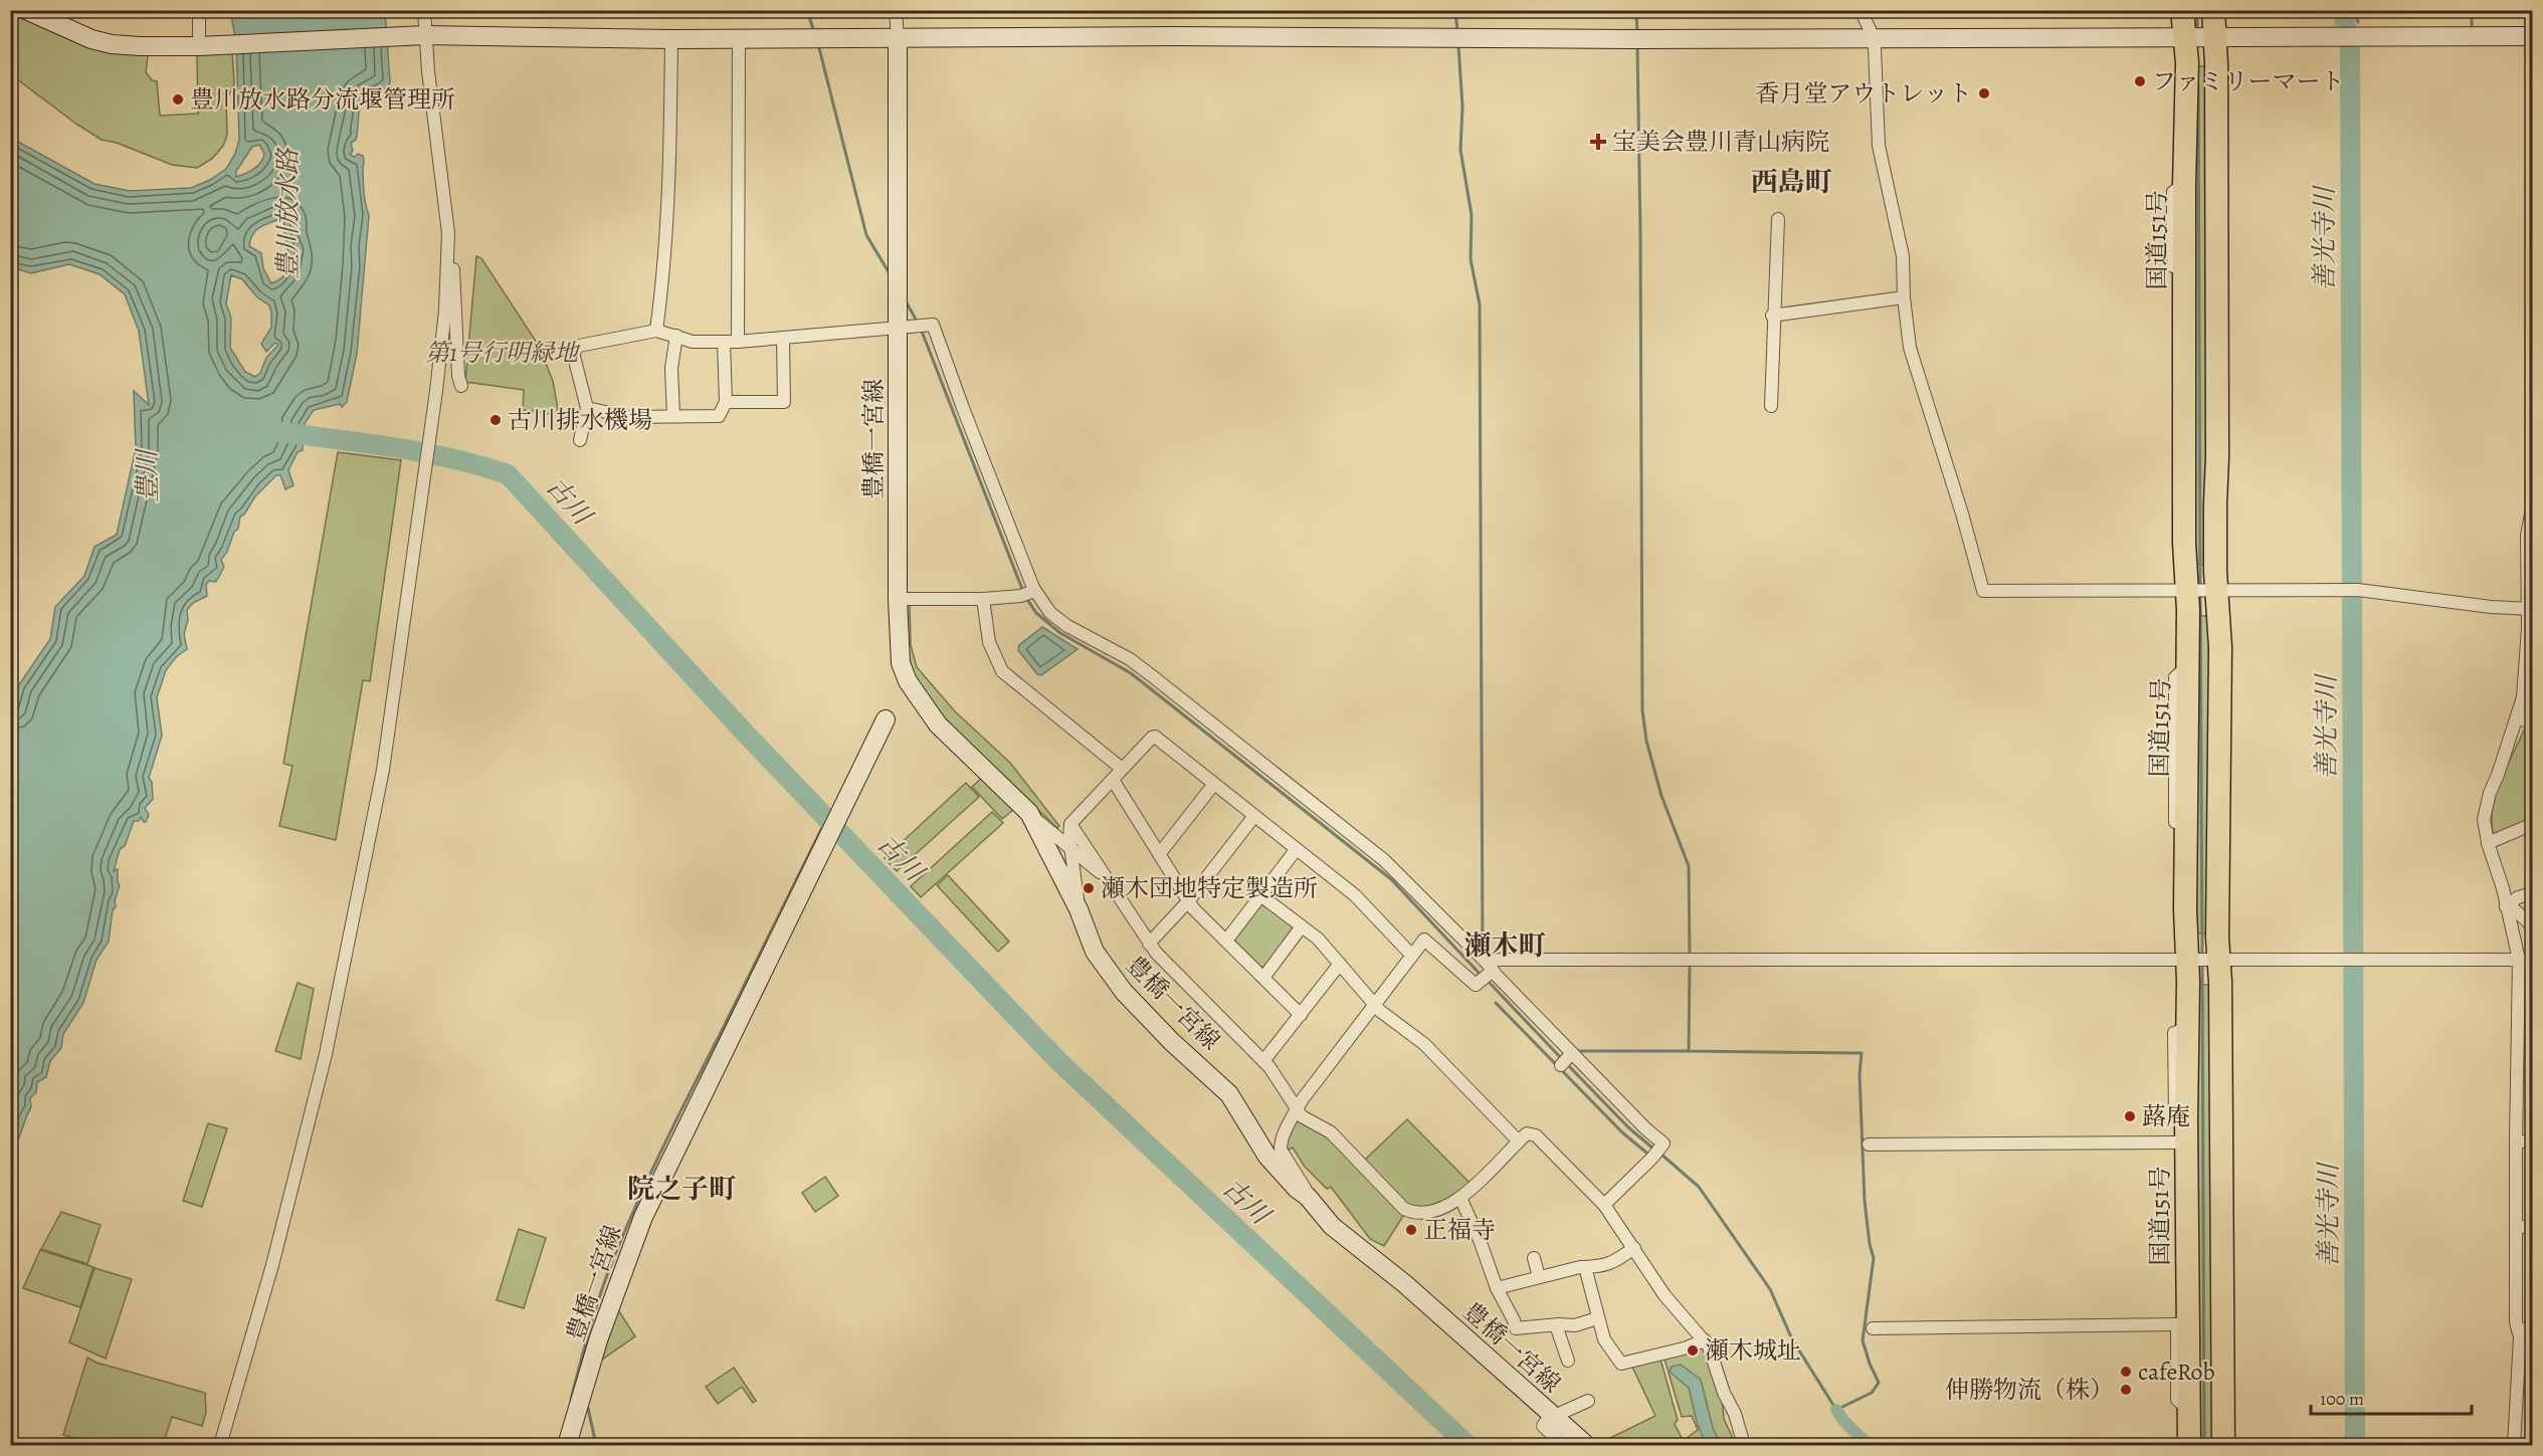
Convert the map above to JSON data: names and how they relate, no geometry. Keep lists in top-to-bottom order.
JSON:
{
  "streets": {
    "highway": ["国道151号"],
    "main road": ["豊橋一宮線"]
  },
  "districts": ["西島町", "瀬木町", "院之子町"],
  "water": [
    "豊川放水路",
    "善光寺川",
    "豊川",
    "古川"
  ],
  "parks": ["第1号行明緑地"],
  "places": {
    "other": [
      "ファミリーマート",
      "香月堂アウトレット",
      "豊川放水路分流堰管理所",
      "古川排水機場",
      "瀬木団地特定製造所",
      "蕗庵",
      "正福寺",
      "瀬木城址",
      "cafeRob",
      "伸勝物流（株）"
    ],
    "health": ["宝美会豊川青山病院"]
  },
  "scale_bar": "100 m"
}
